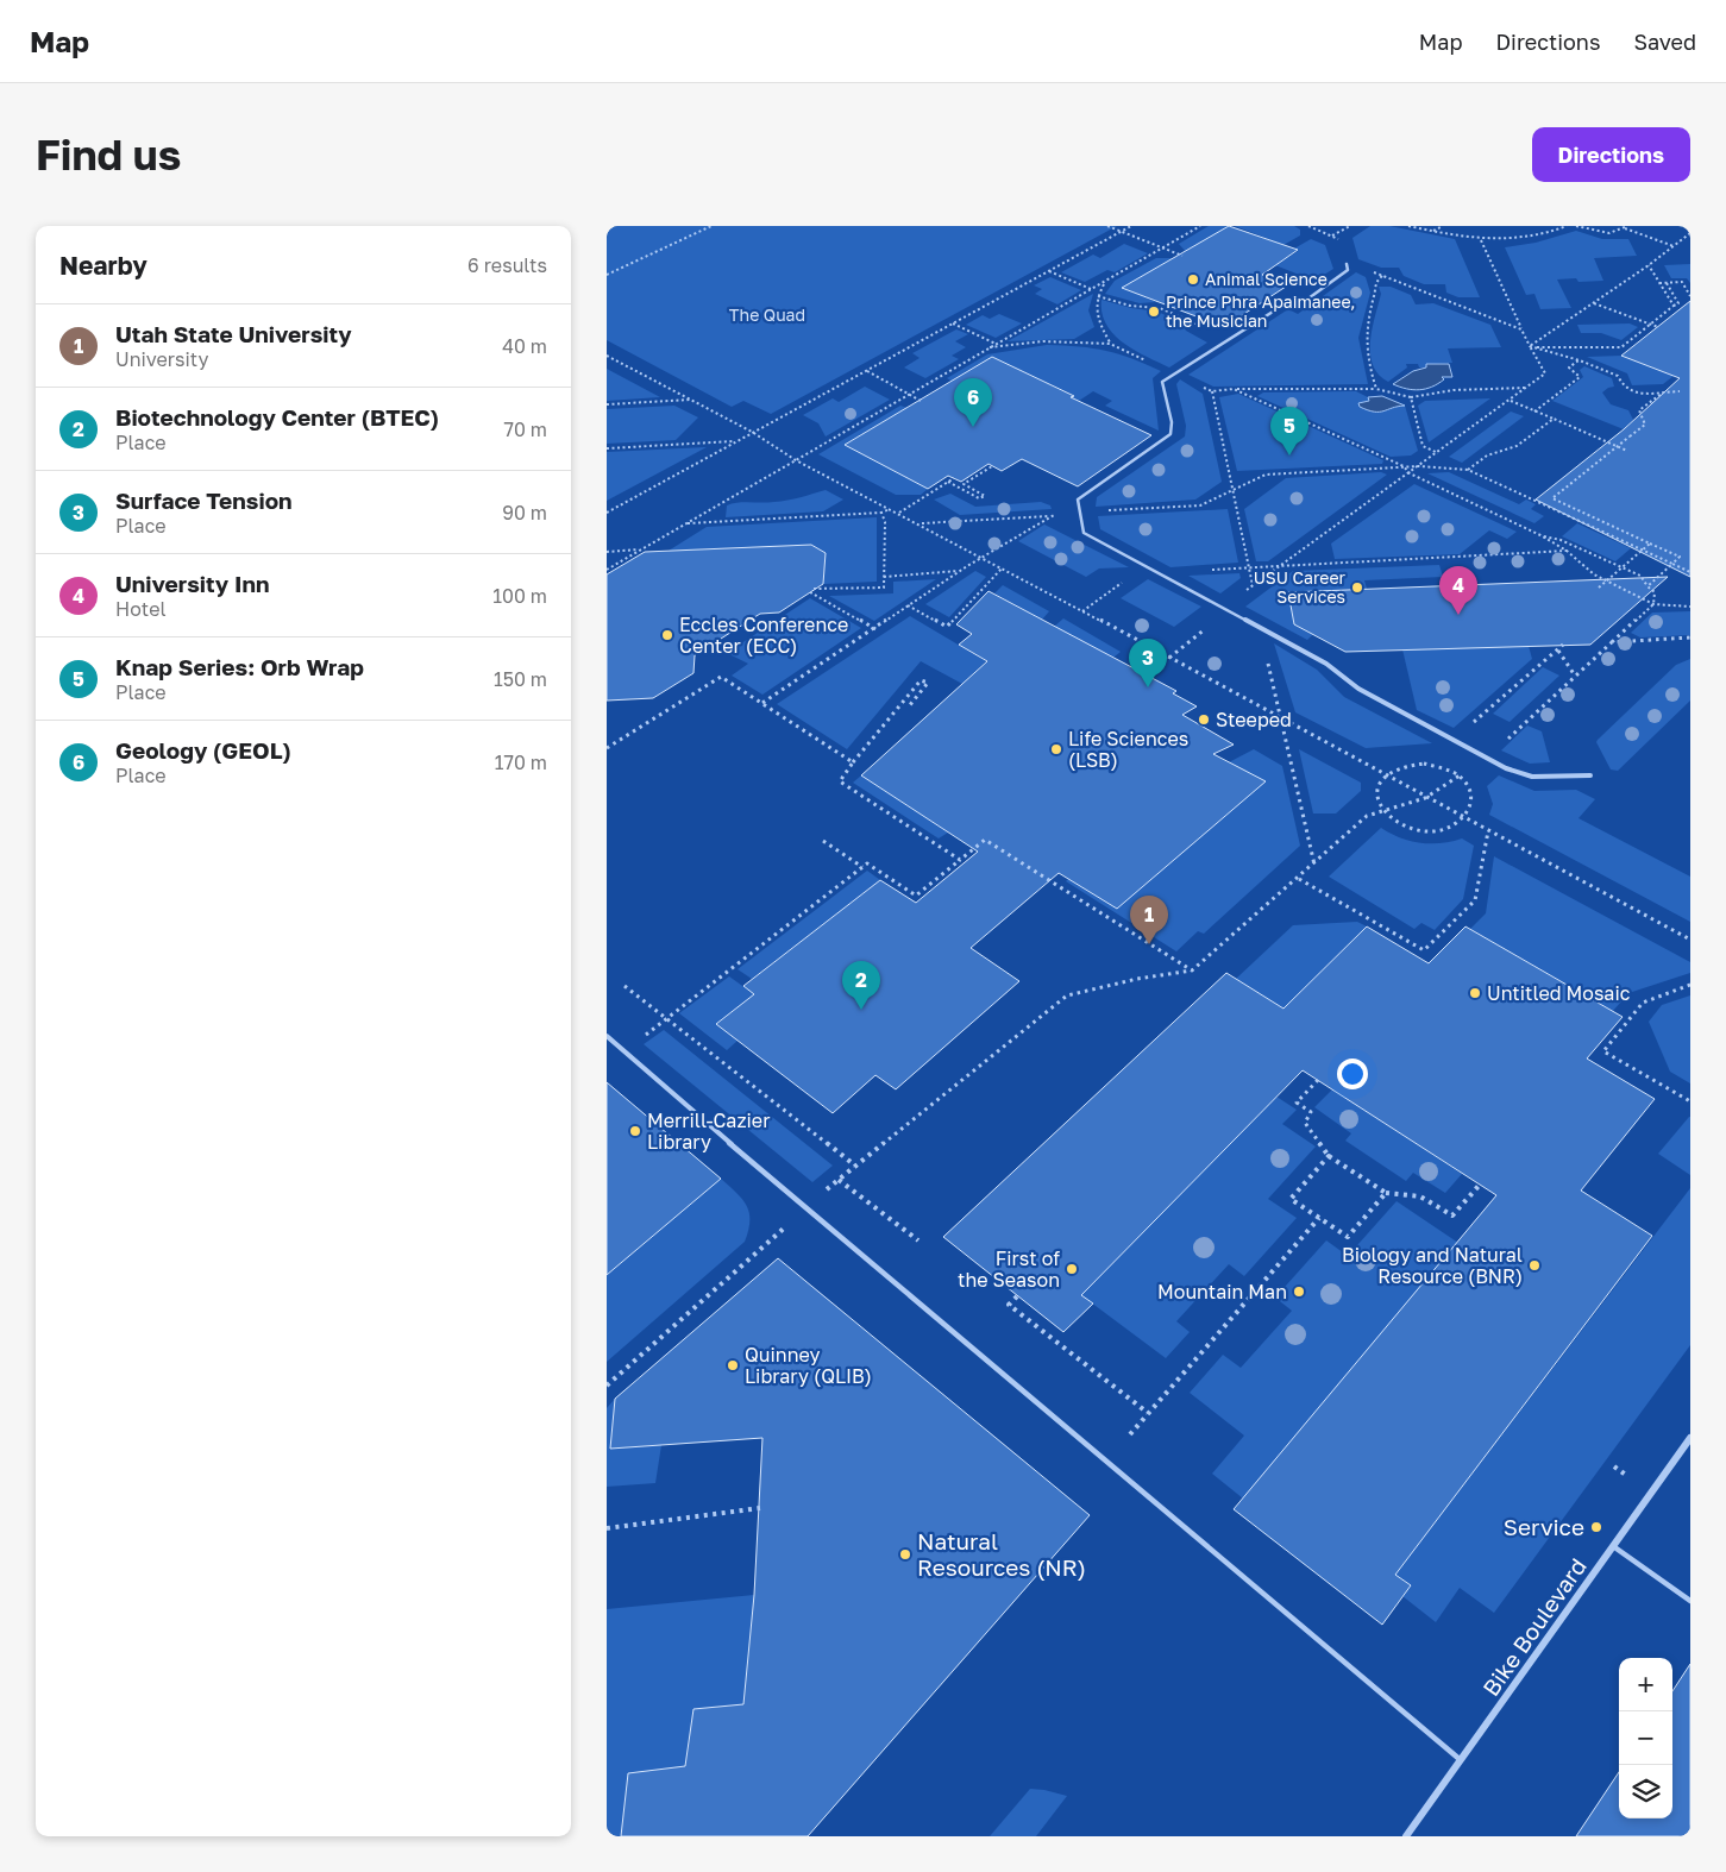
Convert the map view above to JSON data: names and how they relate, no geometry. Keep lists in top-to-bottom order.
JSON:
{
  "streets": {
    "street": ["Bike Boulevard"]
  },
  "parks": ["The Quad"],
  "places": [
    "Animal Science",
    "Prince Phra Apaimanee, the Musician",
    "USU Career Services",
    "Eccles Conference Center (ECC)",
    "Steeped",
    "Life Sciences (LSB)",
    "Untitled Mosaic",
    "Merrill-Cazier Library",
    "Biology and Natural Resource (BNR)",
    "First of the Season",
    "Mountain Man",
    "Quinney Library (QLIB)",
    "Service",
    "Natural Resources (NR)"
  ],
  "page": {
    "header": "Map",
    "nav": ["Map", "Directions", "Saved"],
    "buttons": "Directions",
    "title": "Find us",
    "heading": ["Nearby", "6 results"],
    "list": [
      {
        "mark": "1",
        "name": "Utah State University",
        "note": "University",
        "value": "40 m"
      },
      {
        "mark": "2",
        "name": "Biotechnology Center (BTEC)",
        "note": "Place",
        "value": "70 m"
      },
      {
        "mark": "3",
        "name": "Surface Tension",
        "note": "Place",
        "value": "90 m"
      },
      {
        "mark": "4",
        "name": "University Inn",
        "note": "Hotel",
        "value": "100 m"
      },
      {
        "mark": "5",
        "name": "Knap Series: Orb Wrap",
        "note": "Place",
        "value": "150 m"
      },
      {
        "mark": "6",
        "name": "Geology (GEOL)",
        "note": "Place",
        "value": "170 m"
      }
    ],
    "pins": [
      "6",
      "5",
      "4",
      "3",
      "1",
      "2"
    ],
    "map_buttons": ["+", "−"]
  }
}
